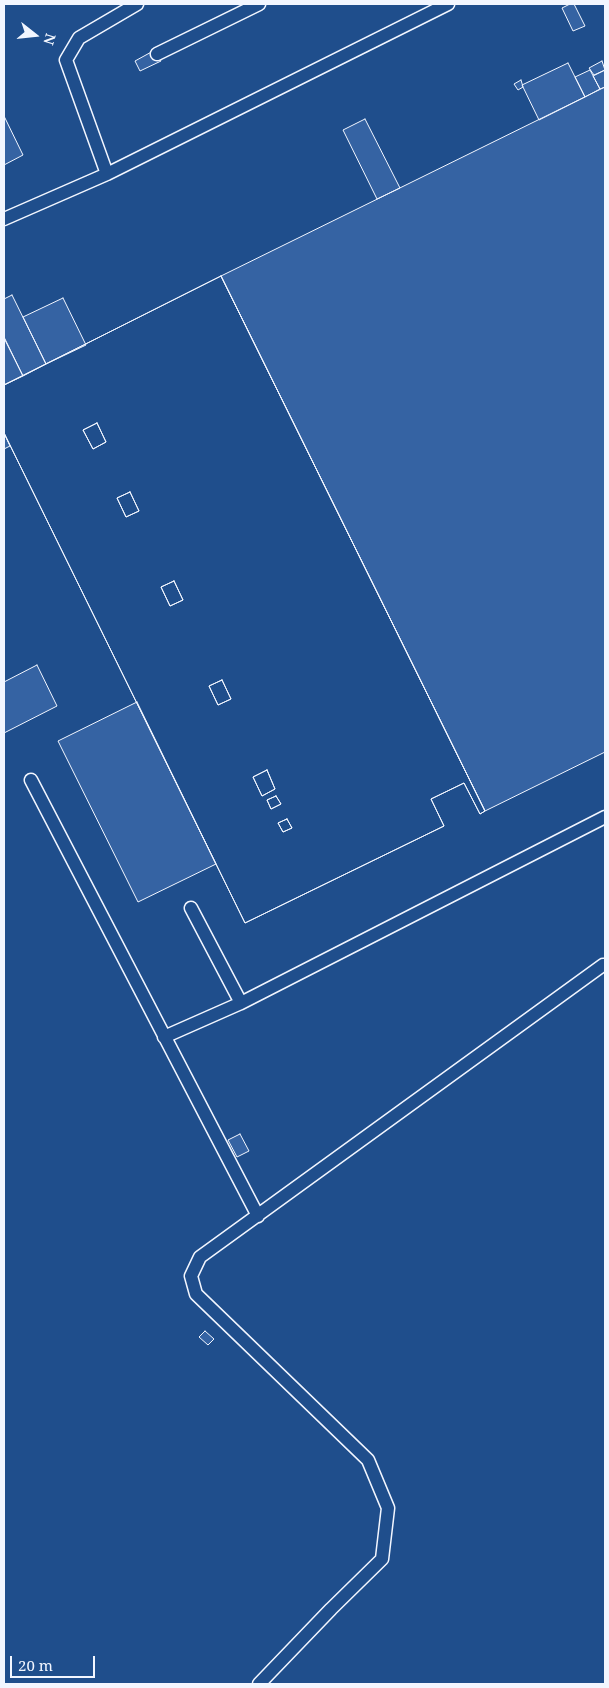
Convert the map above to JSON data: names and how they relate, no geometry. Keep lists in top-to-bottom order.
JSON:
{
  "scale_bar": "20 m",
  "north": "right"
}
